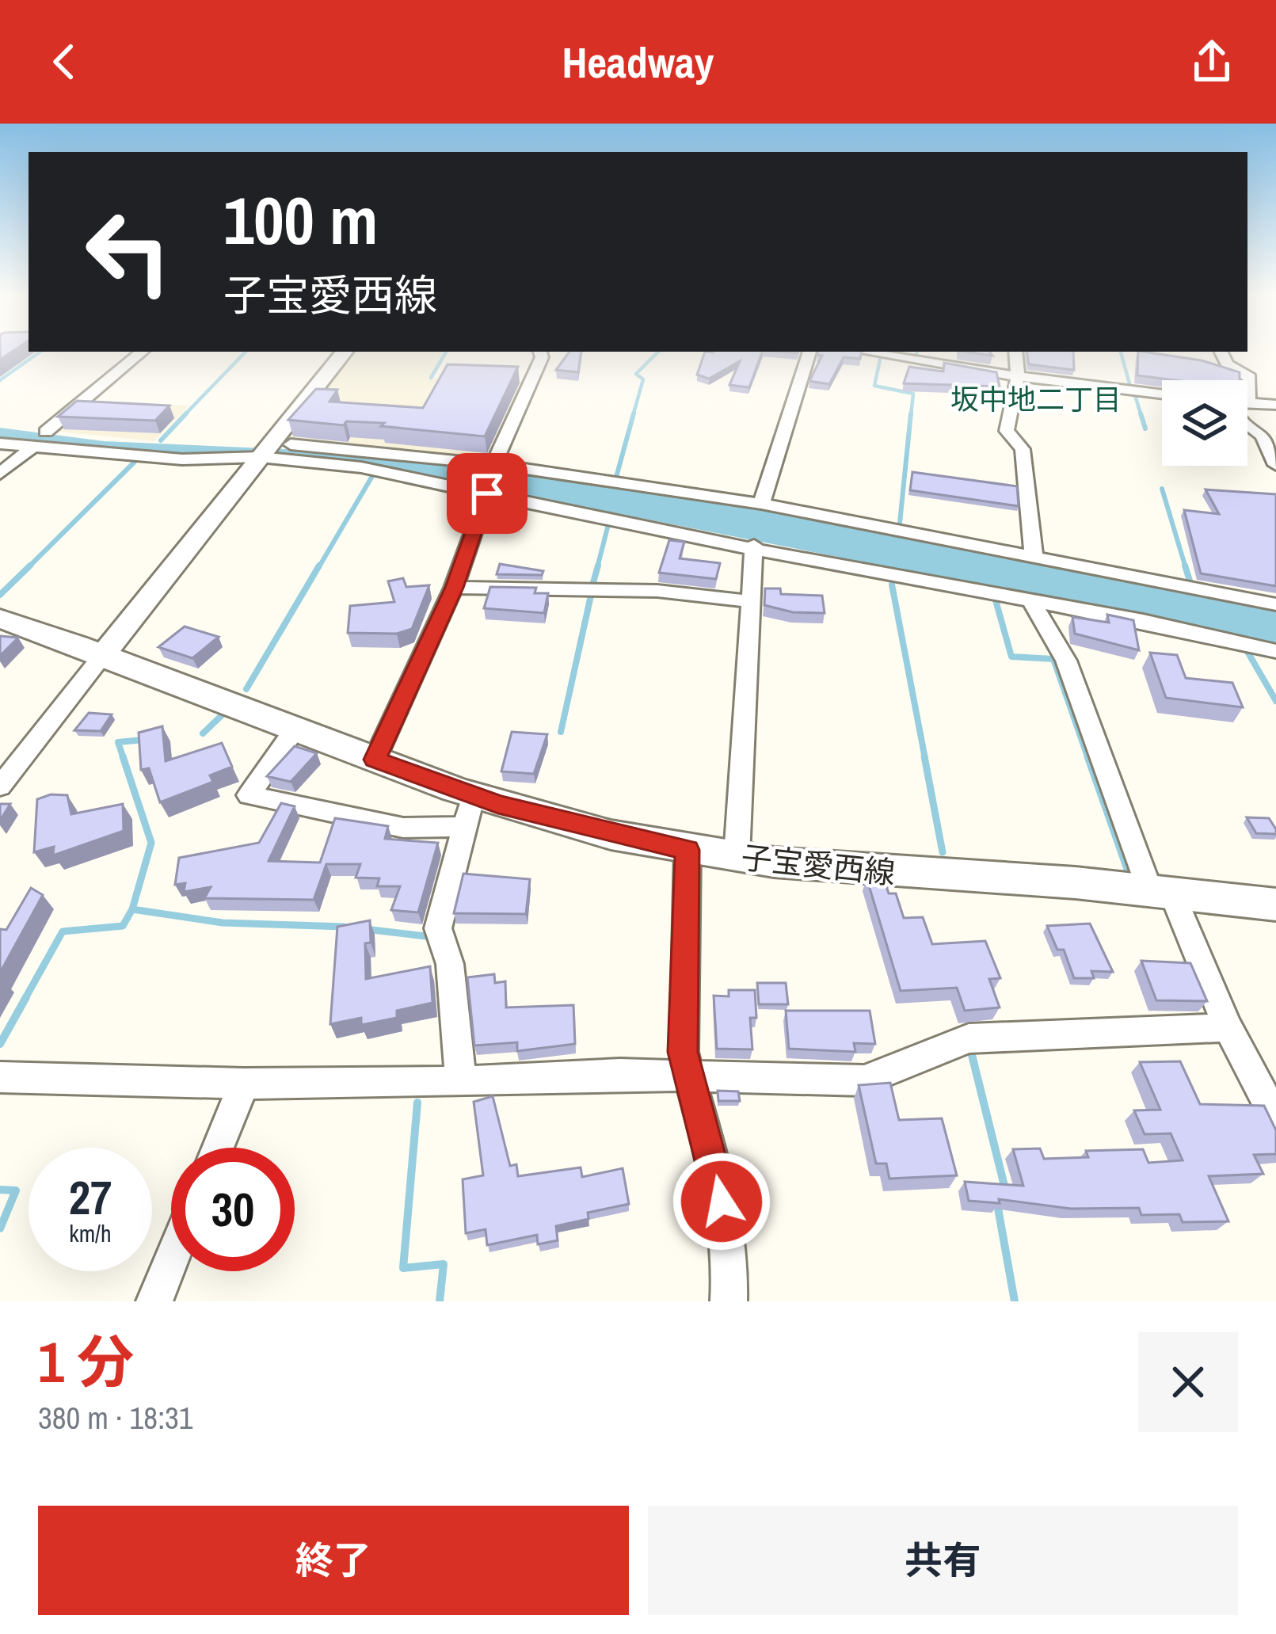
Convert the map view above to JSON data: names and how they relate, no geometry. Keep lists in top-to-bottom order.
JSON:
{
  "streets": {
    "main road": ["子宝愛西線"]
  },
  "districts": ["坂中地二丁目"],
  "page": {
    "header": "Headway",
    "turn": ["100 m", "子宝愛西線"],
    "speed": "27 km/h",
    "limit": "30",
    "heading": ["1 分", "380 m · 18:31"],
    "buttons": ["終了", "共有"]
  }
}
